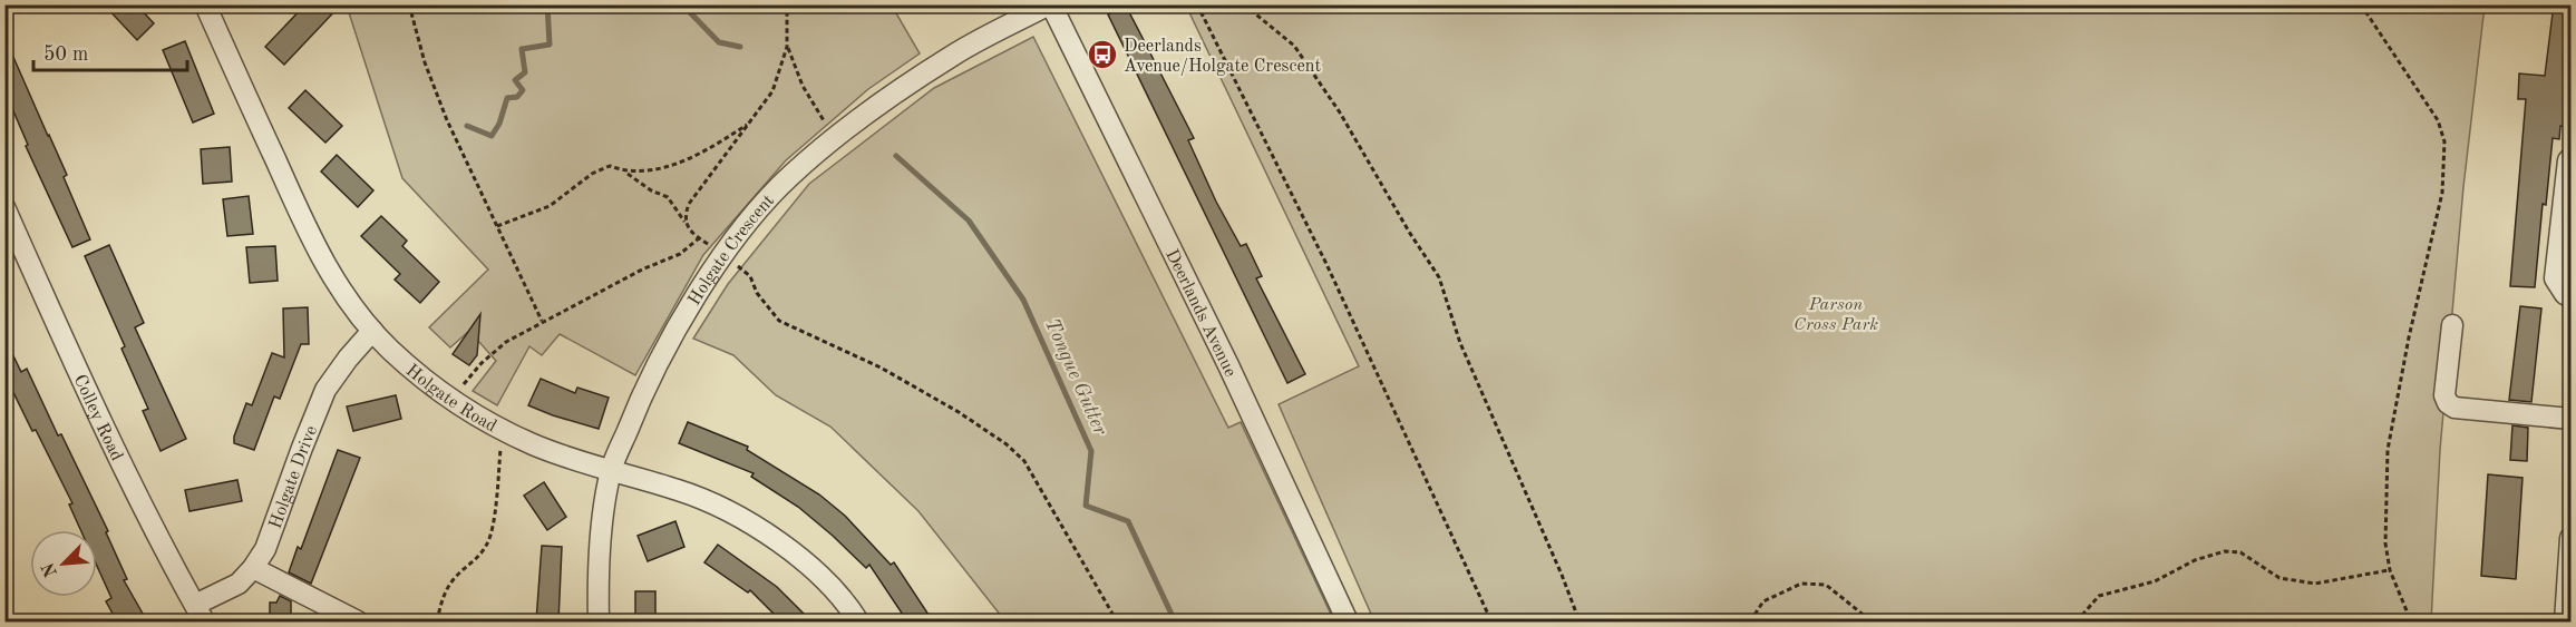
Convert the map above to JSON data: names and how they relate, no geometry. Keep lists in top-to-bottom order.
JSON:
{
  "streets": {
    "street": [
      "Holgate Crescent",
      "Deerlands Avenue",
      "Holgate Road",
      "Colley Road",
      "Holgate Drive"
    ]
  },
  "crossings": [
    ["Holgate Crescent", "Deerlands Avenue"],
    ["Holgate Crescent", "Holgate Road"],
    ["Holgate Road", "Holgate Drive"],
    ["Colley Road", "Holgate Drive"]
  ],
  "water": ["Tongue Gutter"],
  "parks": ["Parson Cross Park"],
  "places": {
    "bus stop": ["Deerlands Avenue/Holgate Crescent"]
  },
  "scale_bar": "50 m",
  "north": "bottom left"
}
